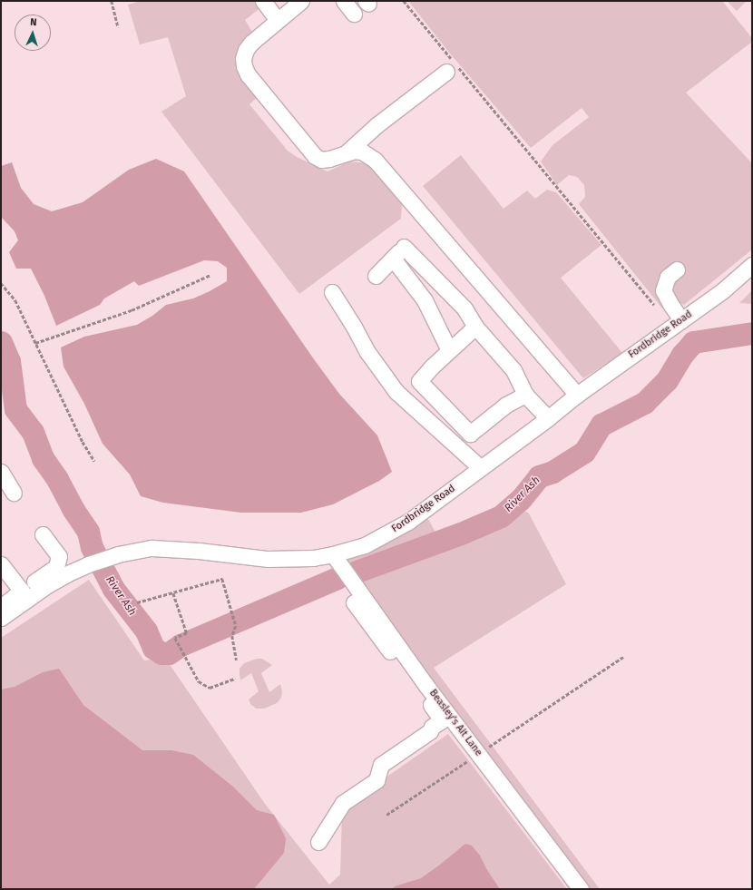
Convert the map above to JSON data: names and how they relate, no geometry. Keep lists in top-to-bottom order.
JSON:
{
  "streets": {
    "street": ["Fordbridge Road", "Beasley's Ait Lane"]
  },
  "crossings": [
    ["Fordbridge Road", "Beasley's Ait Lane"]
  ],
  "water": ["River Ash"],
  "north": "top"
}
